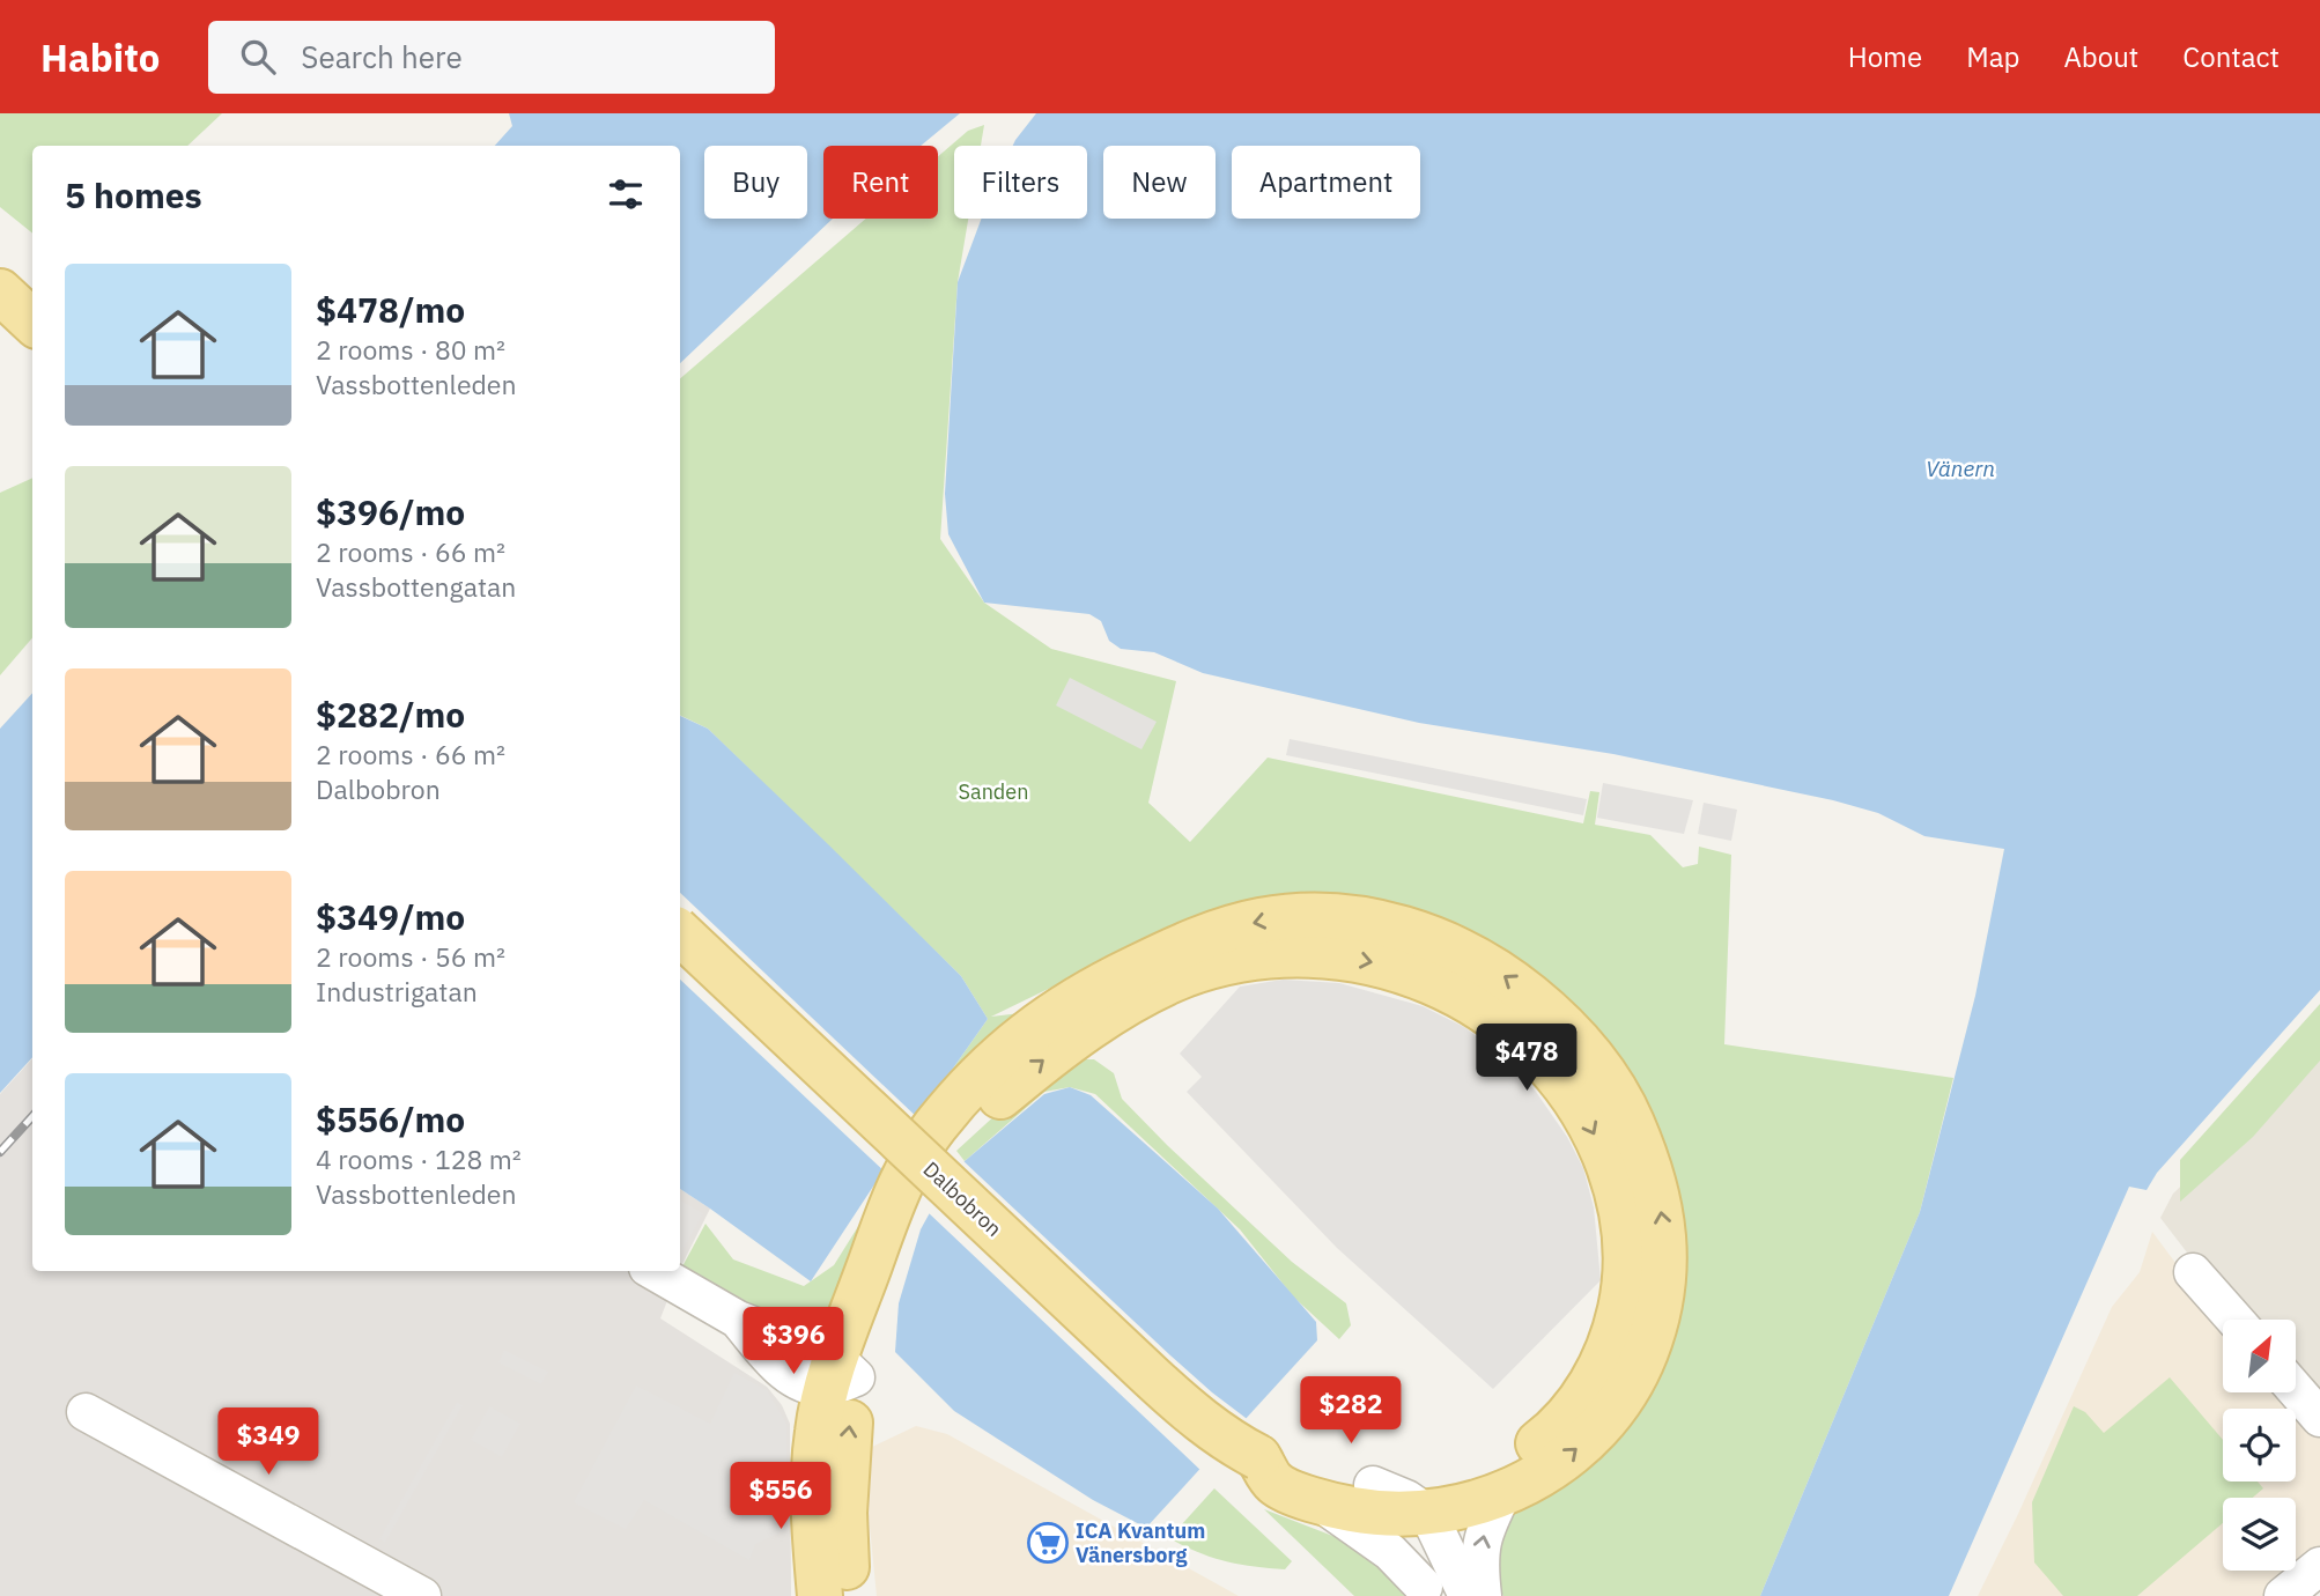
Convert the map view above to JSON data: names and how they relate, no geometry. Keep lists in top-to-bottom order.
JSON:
{
  "streets": {
    "main road": ["Dalbobron"]
  },
  "water": ["Vänern"],
  "parks": ["Sanden"],
  "places": {
    "supermarket": ["ICA Kvantum Vänersborg"]
  },
  "north": "top right",
  "page": {
    "header": "Habito",
    "search": "Search here",
    "nav": [
      "Home",
      "Map",
      "About",
      "Contact"
    ],
    "chip": [
      "Buy",
      "Rent",
      "Filters",
      "New",
      "Apartment"
    ],
    "heading": "5 homes",
    "list": [
      {
        "name": "$478/mo",
        "note": "2 rooms · 80 m² · Vassbottenleden"
      },
      {
        "name": "$396/mo",
        "note": "2 rooms · 66 m² · Vassbottengatan"
      },
      {
        "name": "$282/mo",
        "note": "2 rooms · 66 m² · Dalbobron"
      },
      {
        "name": "$349/mo",
        "note": "2 rooms · 56 m² · Industrigatan"
      },
      {
        "name": "$556/mo",
        "note": "4 rooms · 128 m² · Vassbottenleden"
      }
    ],
    "price": [
      "$478",
      "$396",
      "$282",
      "$349",
      "$556"
    ]
  }
}
